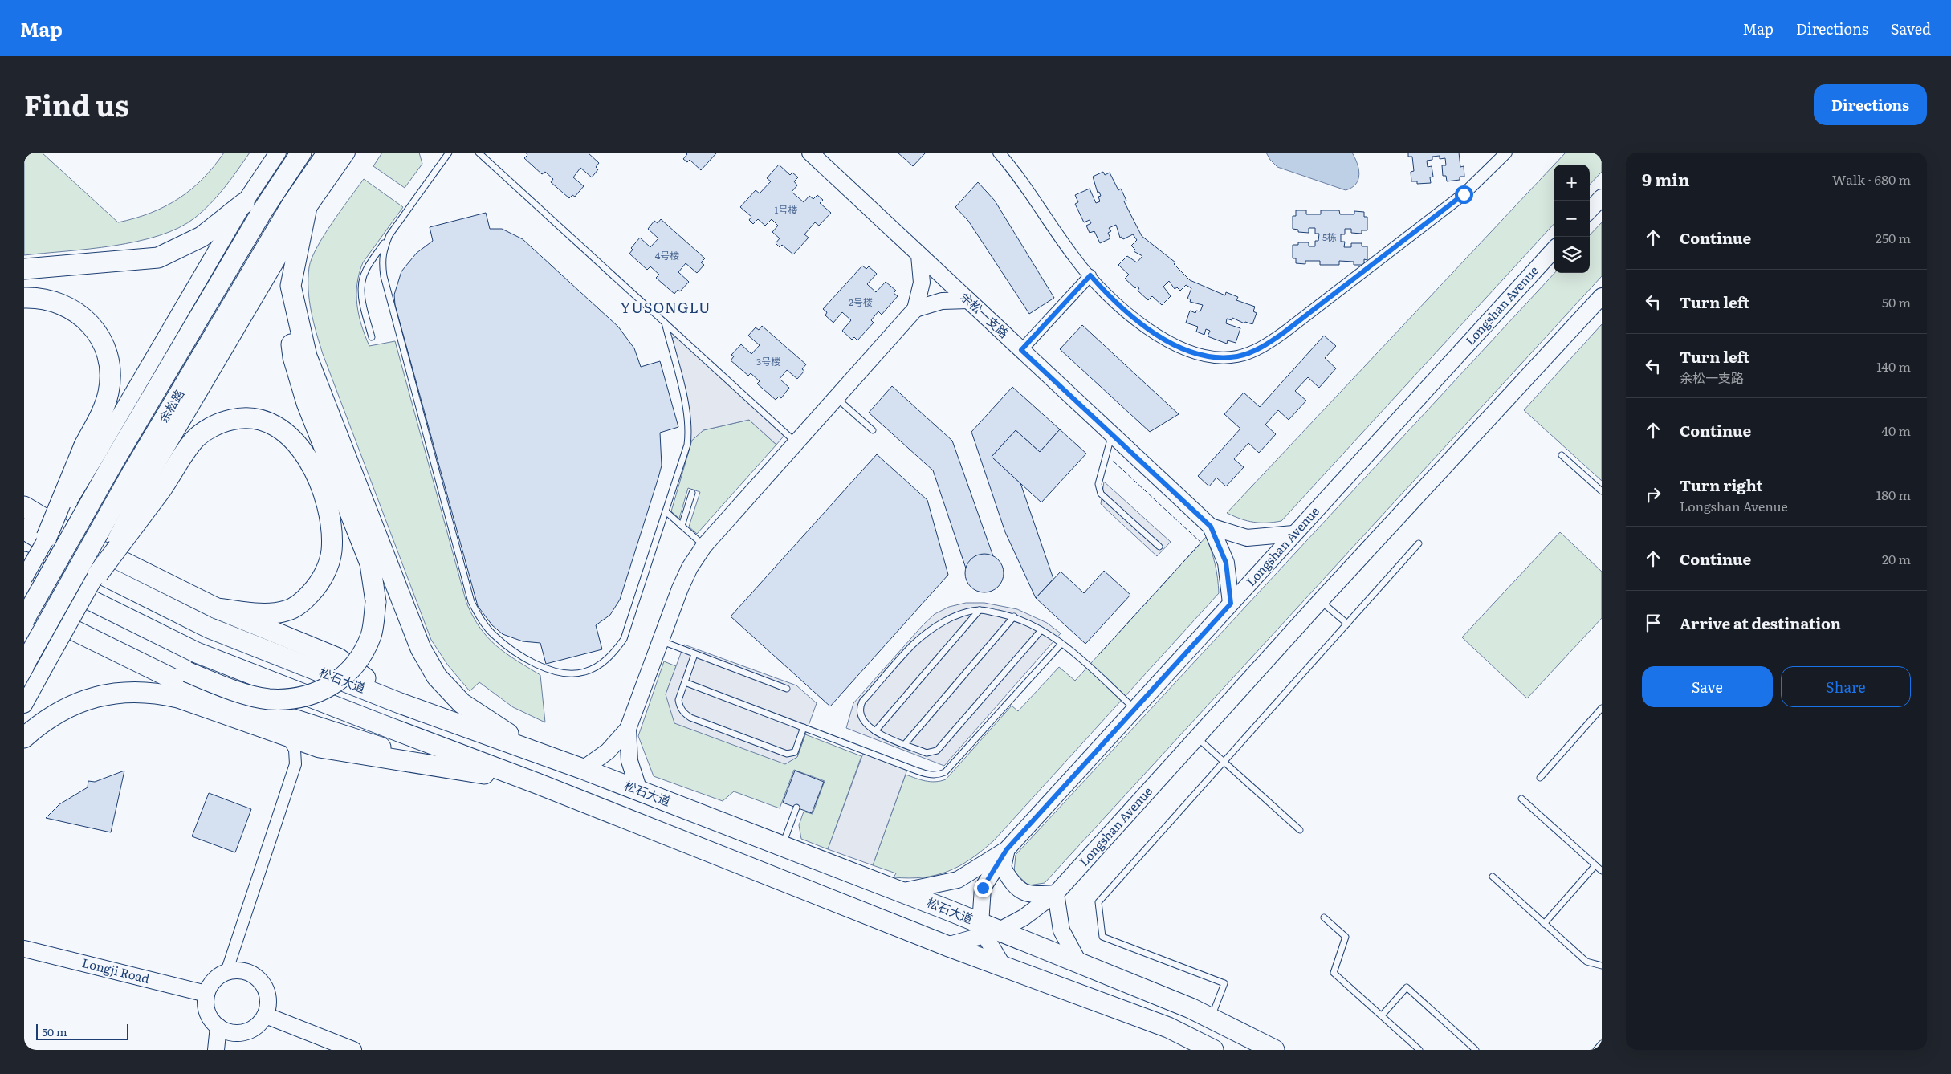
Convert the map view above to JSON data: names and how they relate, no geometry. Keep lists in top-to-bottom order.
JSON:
{
  "streets": {
    "highway": ["余松路", "松石大道"],
    "main road": ["Longshan Avenue", "余松一支路", "Longji Road"]
  },
  "crossings": [
    ["Longshan Avenue", "松石大道"]
  ],
  "districts": ["YUSONGLU"],
  "house_numbers": [
    "1号楼",
    "5栋",
    "4号楼",
    "2号楼",
    "3号楼"
  ],
  "scale_bar": "50 m",
  "page": {
    "header": "Map",
    "nav": ["Map", "Directions", "Saved"],
    "title": "Find us",
    "buttons": [
      "Directions",
      ["Save", "Share"]
    ],
    "heading": ["9 min", "Walk · 680 m"],
    "map_buttons": ["+", "−"],
    "list": [
      ["Continue", "250 m"],
      ["Turn left", "50 m"],
      ["Turn left", "余松一支路", "140 m"],
      ["Continue", "40 m"],
      ["Turn right", "Longshan Avenue", "180 m"],
      ["Continue", "20 m"],
      "Arrive at destination"
    ],
    "scale": "50 m"
  }
}
